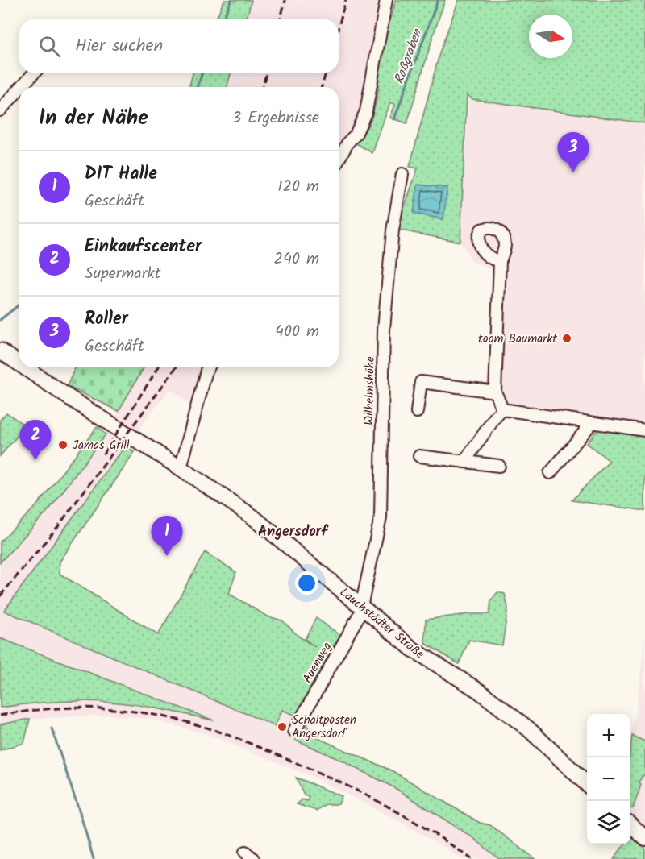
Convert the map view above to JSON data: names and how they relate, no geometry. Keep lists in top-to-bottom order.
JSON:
{
  "streets": {
    "main road": ["Lauchstädter Straße"],
    "street": ["Wilhelmshöhe", "Auenweg"]
  },
  "crossings": [
    ["Wilhelmshöhe", "Lauchstädter Straße"],
    ["Wilhelmshöhe", "Auenweg"],
    ["Lauchstädter Straße", "Auenweg"]
  ],
  "districts": ["Angersdorf"],
  "water": ["Roßgraben"],
  "places": ["toom Baumarkt", "Jamas Grill", "Schaltposten Angersdorf"],
  "north": "right",
  "page": {
    "search": "Hier suchen",
    "heading": ["In der Nähe", "3 Ergebnisse"],
    "pins": ["3", "2", "1"],
    "list": [
      {
        "mark": "1",
        "name": "DIT Halle",
        "note": "Geschäft",
        "value": "120 m"
      },
      {
        "mark": "2",
        "name": "Einkaufscenter",
        "note": "Supermarkt",
        "value": "240 m"
      },
      {
        "mark": "3",
        "name": "Roller",
        "note": "Geschäft",
        "value": "400 m"
      }
    ],
    "map_buttons": ["+", "−"]
  }
}
